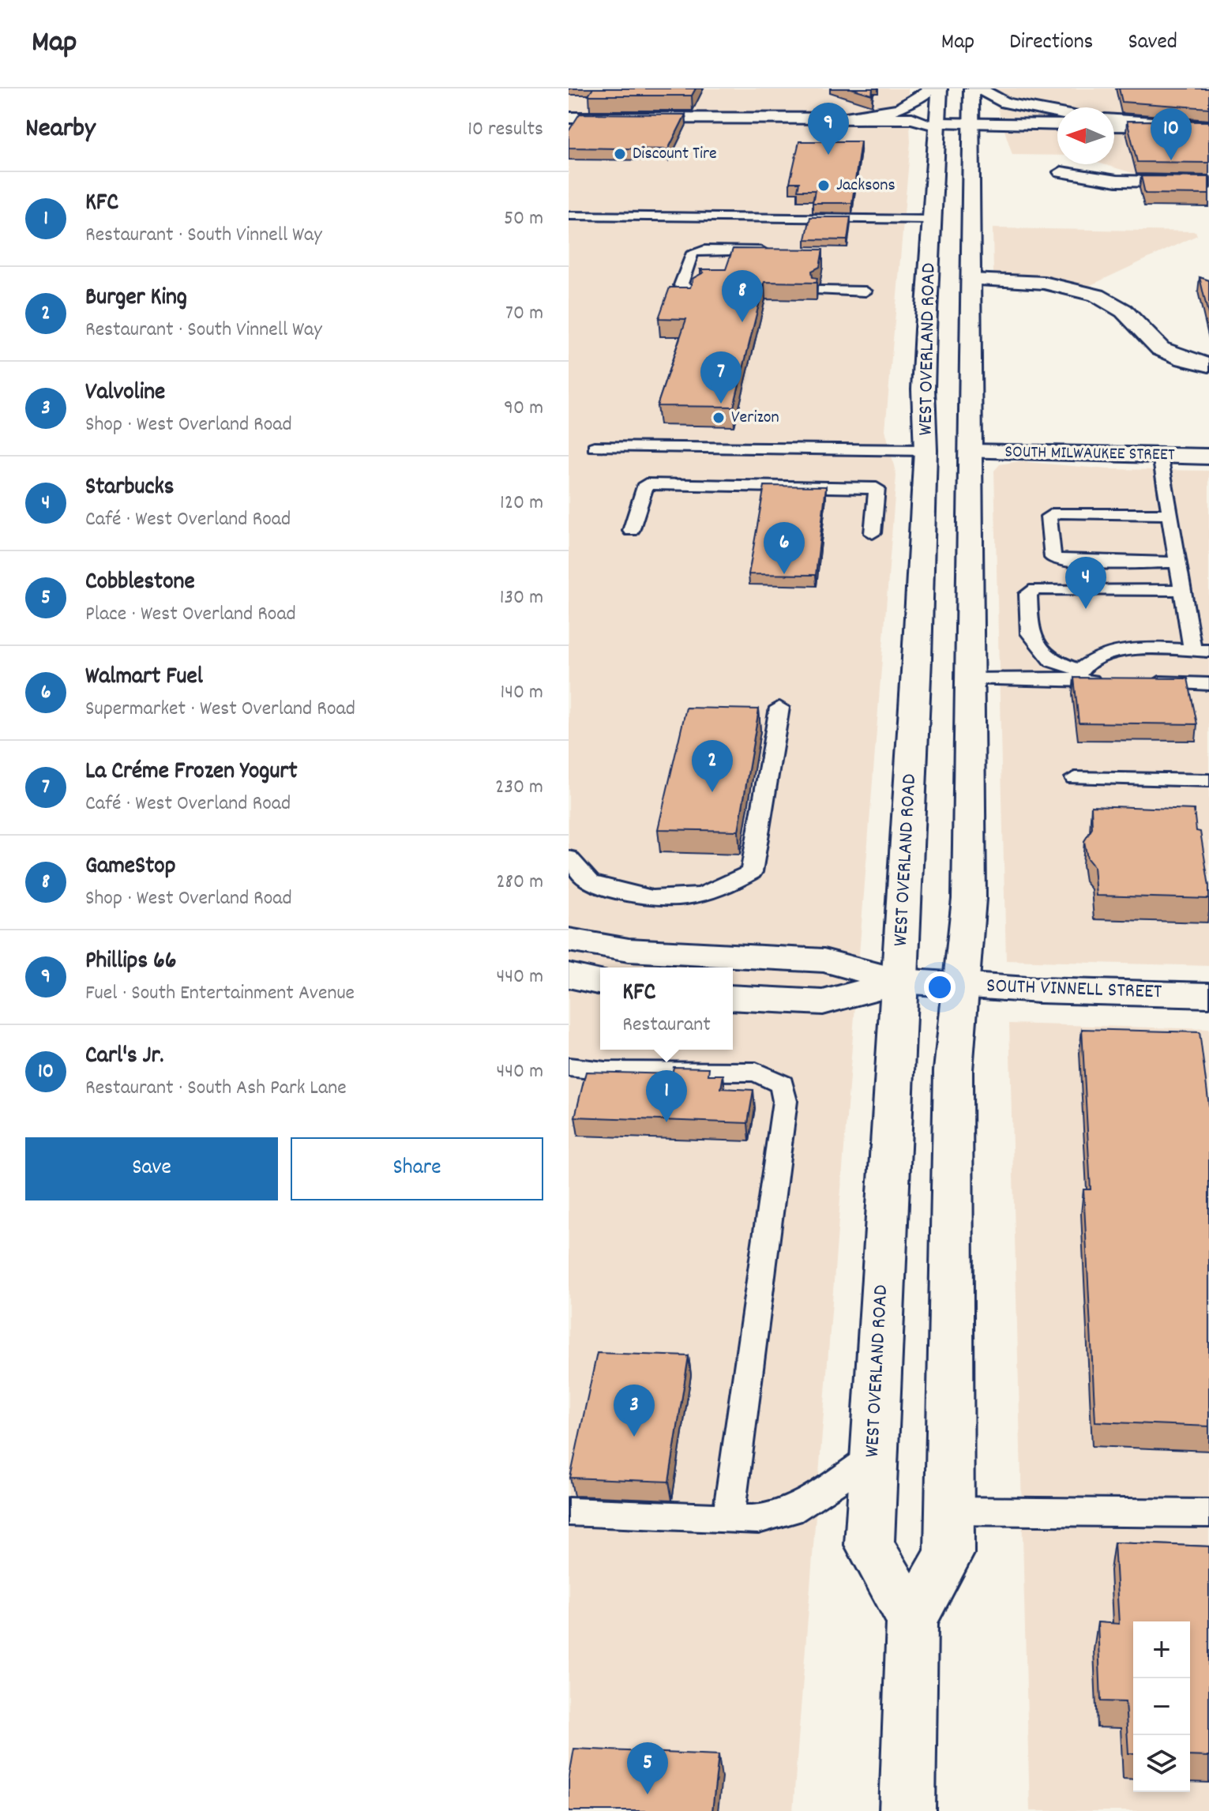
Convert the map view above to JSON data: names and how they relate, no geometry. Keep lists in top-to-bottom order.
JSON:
{
  "streets": {
    "main road": ["WEST OVERLAND ROAD", "SOUTH MILWAUKEE STREET", "SOUTH VINNELL STREET"]
  },
  "crossings": [
    ["WEST OVERLAND ROAD", "SOUTH MILWAUKEE STREET"],
    ["WEST OVERLAND ROAD", "SOUTH VINNELL STREET"]
  ],
  "places": ["Discount Tire", "Jacksons", "Verizon"],
  "north": "left",
  "page": {
    "header": "Map",
    "nav": ["Map", "Directions", "Saved"],
    "heading": ["Nearby", "10 results"],
    "pins": [
      "9",
      "10",
      "8",
      "7",
      "6",
      "4",
      "2",
      "1",
      "3",
      "5"
    ],
    "list": [
      {
        "mark": "1",
        "name": "KFC",
        "note": "Restaurant · South Vinnell Way",
        "value": "50 m"
      },
      {
        "mark": "2",
        "name": "Burger King",
        "note": "Restaurant · South Vinnell Way",
        "value": "70 m"
      },
      {
        "mark": "3",
        "name": "Valvoline",
        "note": "Shop · West Overland Road",
        "value": "90 m"
      },
      {
        "mark": "4",
        "name": "Starbucks",
        "note": "Café · West Overland Road",
        "value": "120 m"
      },
      {
        "mark": "5",
        "name": "Cobblestone",
        "note": "Place · West Overland Road",
        "value": "130 m"
      },
      {
        "mark": "6",
        "name": "Walmart Fuel",
        "note": "Supermarket · West Overland Road",
        "value": "140 m"
      },
      {
        "mark": "7",
        "name": "La Créme Frozen Yogurt",
        "note": "Café · West Overland Road",
        "value": "230 m"
      },
      {
        "mark": "8",
        "name": "GameStop",
        "note": "Shop · West Overland Road",
        "value": "280 m"
      },
      {
        "mark": "9",
        "name": "Phillips 66",
        "note": "Fuel · South Entertainment Avenue",
        "value": "440 m"
      },
      {
        "mark": "10",
        "name": "Carl's Jr.",
        "note": "Restaurant · South Ash Park Lane",
        "value": "440 m"
      }
    ],
    "popup": ["KFC", "Restaurant"],
    "buttons": ["Save", "Share"],
    "map_buttons": ["+", "−"]
  }
}
